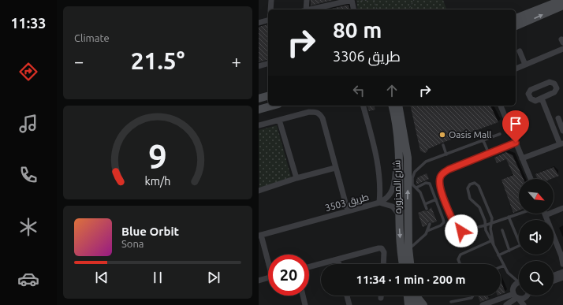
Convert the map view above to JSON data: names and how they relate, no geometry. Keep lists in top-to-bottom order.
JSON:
{
  "streets": {
    "main road": ["شارع المحزوره"],
    "street": ["طريق 3503"]
  },
  "places": ["Oasis Mall"],
  "north": "bottom right",
  "page": {
    "tabs": "11:33",
    "tile": "Climate",
    "turn": ["80 m", "طريق 3306"],
    "heat": ["−", "21.5°", "+"],
    "song": ["Blue Orbit", "Sona"],
    "limit": "20",
    "trip": "11:34 · 1 min · 200 m",
    "gauge": ["9", "km/h"]
  }
}
